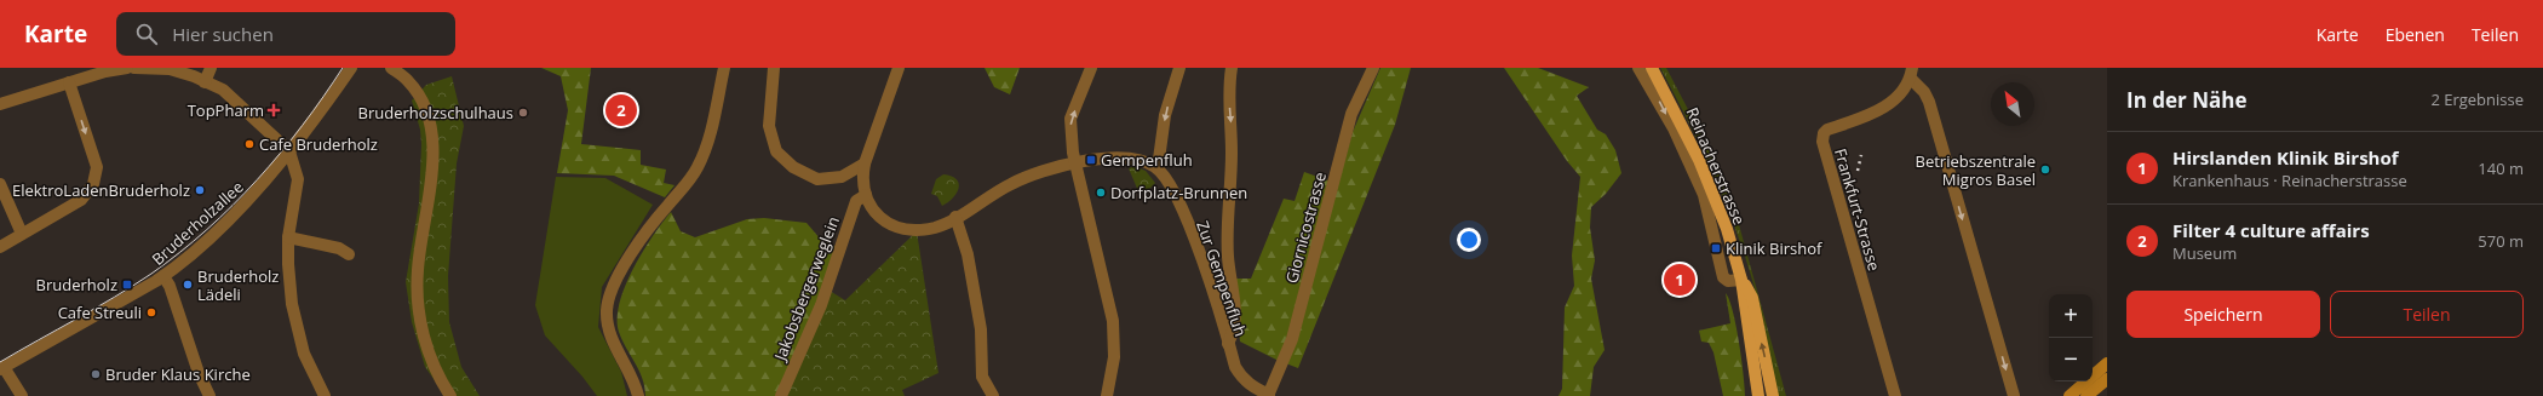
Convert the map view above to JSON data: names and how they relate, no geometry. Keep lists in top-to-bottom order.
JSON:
{
  "streets": {
    "main road": ["Reinacherstrasse"],
    "street": [
      "Frankfurt-Strasse",
      "Bruderholzallee",
      "Giornicostrasse",
      "Zur Gempenfluh",
      "Jakobsbergerweglein"
    ]
  },
  "crossings": [
    ["Giornicostrasse", "Zur Gempenfluh"]
  ],
  "one_way": ["Frankfurt-Strasse"],
  "places": {
    "health": ["TopPharm"],
    "other": [
      "Bruderholzschulhaus",
      "Cafe Bruderholz",
      "Betriebszentrale Migros Basel",
      "ElektroLadenBruderholz",
      "Dorfplatz-Brunnen",
      "Bruderholz Lädeli",
      "Cafe Streuli",
      "Bruder Klaus Kirche"
    ],
    "transit": ["Gempenfluh", "Klinik Birshof", "Bruderholz"]
  },
  "north": "top left",
  "page": {
    "header": "Karte",
    "search": "Hier suchen",
    "nav": ["Karte", "Ebenen", "Teilen"],
    "heading": ["In der Nähe", "2 Ergebnisse"],
    "pins": ["2", "1"],
    "list": [
      {
        "mark": "1",
        "name": "Hirslanden Klinik Birshof",
        "note": "Krankenhaus · Reinacherstrasse",
        "value": "140 m"
      },
      {
        "mark": "2",
        "name": "Filter 4 culture affairs",
        "note": "Museum",
        "value": "570 m"
      }
    ],
    "buttons": ["Speichern", "Teilen"],
    "map_buttons": ["+", "−"]
  }
}
